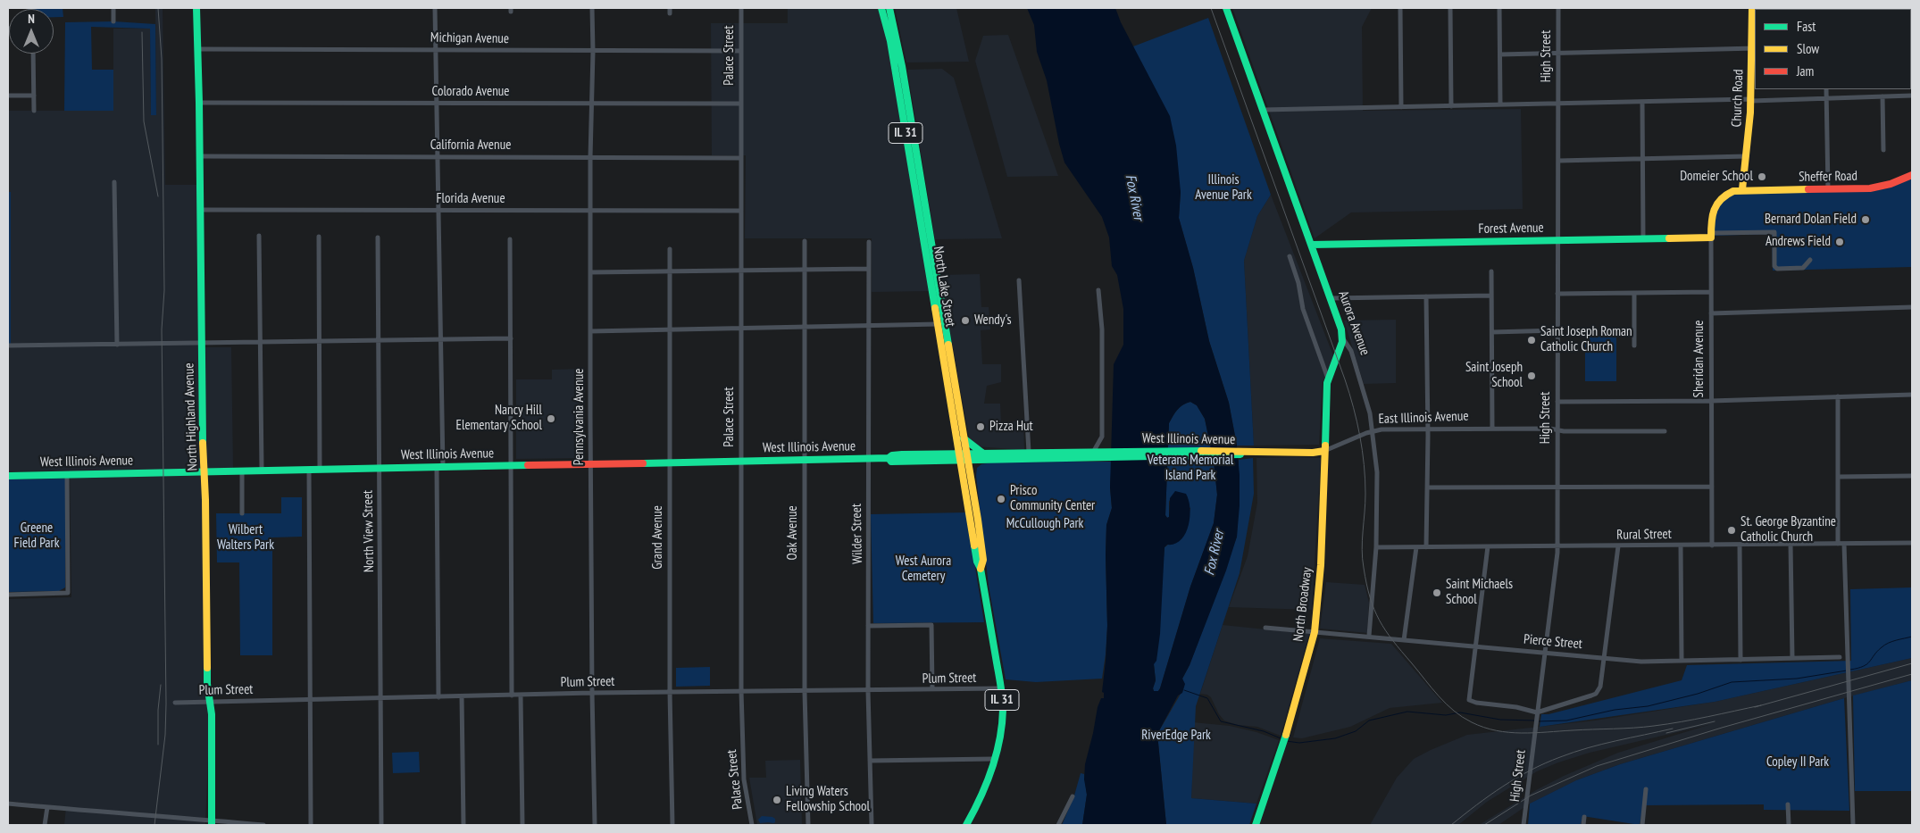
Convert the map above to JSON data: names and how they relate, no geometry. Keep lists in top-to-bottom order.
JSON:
{
  "streets": {
    "main road": [
      "Church Road",
      "IL 31",
      "Sheffer Road",
      "Forest Avenue",
      "North Lake Street",
      "Aurora Avenue",
      "Sheridan Avenue",
      "North Highland Avenue",
      "East Illinois Avenue",
      "West Illinois Avenue",
      "North Broadway"
    ],
    "street": [
      "Michigan Avenue",
      "Palace Street",
      "High Street",
      "Colorado Avenue",
      "California Avenue",
      "Florida Avenue",
      "Pennsylvania Avenue",
      "North View Street",
      "Oak Avenue",
      "Wilder Street",
      "Rural Street",
      "Grand Avenue",
      "Pierce Street",
      "Plum Street"
    ]
  },
  "crossings": [
    ["Michigan Avenue", "Palace Street"],
    ["Michigan Avenue", "North Highland Avenue"],
    ["Michigan Avenue", "Pennsylvania Avenue"],
    ["Palace Street", "Colorado Avenue"],
    ["Palace Street", "California Avenue"],
    ["Palace Street", "Florida Avenue"],
    ["Palace Street", "West Illinois Avenue"],
    ["Palace Street", "Plum Street"],
    ["High Street", "Forest Avenue"],
    ["High Street", "East Illinois Avenue"],
    ["High Street", "Rural Street"],
    ["High Street", "Pierce Street"],
    ["Colorado Avenue", "North Highland Avenue"],
    ["Colorado Avenue", "Pennsylvania Avenue"],
    ["Church Road", "Sheffer Road"],
    ["Church Road", "Sheridan Avenue"],
    ["California Avenue", "North Highland Avenue"],
    ["California Avenue", "Pennsylvania Avenue"],
    ["Sheffer Road", "Sheridan Avenue"],
    ["Florida Avenue", "North Highland Avenue"],
    ["Florida Avenue", "Pennsylvania Avenue"],
    ["Forest Avenue", "Aurora Avenue"],
    ["Forest Avenue", "Sheridan Avenue"],
    ["North Lake Street", "West Illinois Avenue"],
    ["North Lake Street", "Plum Street"],
    ["Aurora Avenue", "East Illinois Avenue"],
    ["Aurora Avenue", "Rural Street"],
    ["Aurora Avenue", "North Broadway"],
    ["Aurora Avenue", "Pierce Street"],
    ["Sheridan Avenue", "Rural Street"],
    ["North Highland Avenue", "West Illinois Avenue"],
    ["North Highland Avenue", "Plum Street"],
    ["Pennsylvania Avenue", "West Illinois Avenue"],
    ["Pennsylvania Avenue", "Plum Street"],
    ["East Illinois Avenue", "West Illinois Avenue"],
    ["East Illinois Avenue", "North Broadway"],
    ["West Illinois Avenue", "North View Street"],
    ["West Illinois Avenue", "Oak Avenue"],
    ["West Illinois Avenue", "Wilder Street"],
    ["West Illinois Avenue", "Grand Avenue"],
    ["North View Street", "Plum Street"],
    ["Oak Avenue", "Plum Street"],
    ["Wilder Street", "Plum Street"],
    ["Grand Avenue", "Plum Street"],
    ["North Broadway", "Pierce Street"]
  ],
  "water": ["Fox River"],
  "parks": [
    "Illinois Avenue Park",
    "Veterans Memorial Island Park",
    "McCullough Park",
    "Greene Field Park",
    "Wilbert Walters Park",
    "West Aurora Cemetery",
    "RiverEdge Park",
    "Copley II Park"
  ],
  "places": [
    "Domeier School",
    "Bernard Dolan Field",
    "Andrews Field",
    "Wendy's",
    "Saint Joseph Roman Catholic Church",
    "Saint Joseph School",
    "Nancy Hill Elementary School",
    "Pizza Hut",
    "Prisco Community Center",
    "St. George Byzantine Catholic Church",
    "Saint Michaels School",
    "Living Waters Fellowship School"
  ],
  "legend": ["Fast", "Slow", "Jam"],
  "north": "top"
}
